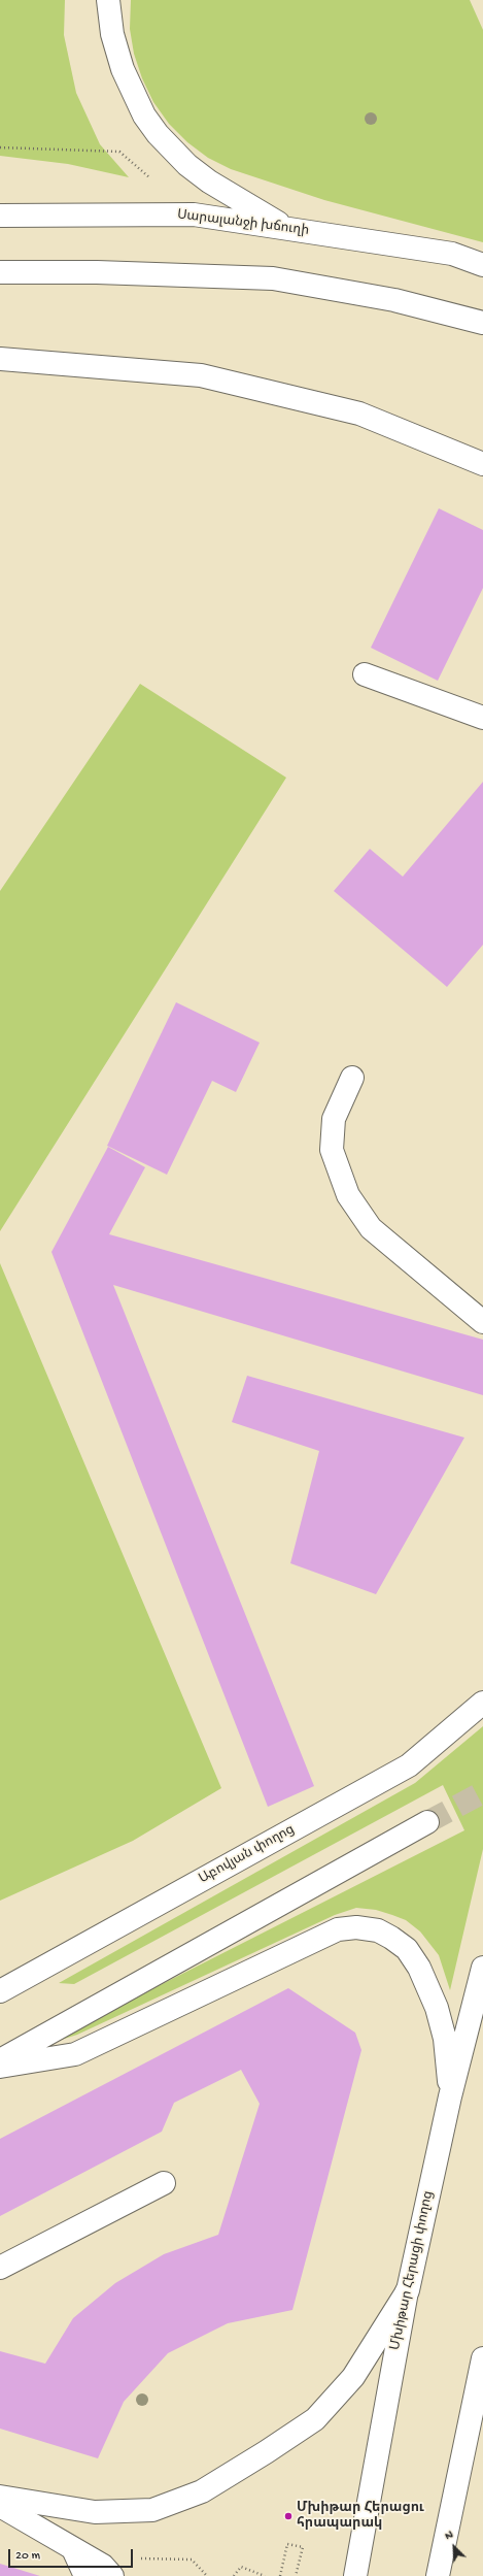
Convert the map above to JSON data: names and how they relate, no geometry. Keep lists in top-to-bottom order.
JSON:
{
  "streets": {
    "main road": ["Սարալանջի խճուղի", "Աբովյան փողոց", "Մխիթար Հերացի փողոց"]
  },
  "places": ["Մխիթար Հերացու հրապարակ"],
  "scale_bar": "20 m",
  "north": "top left"
}
